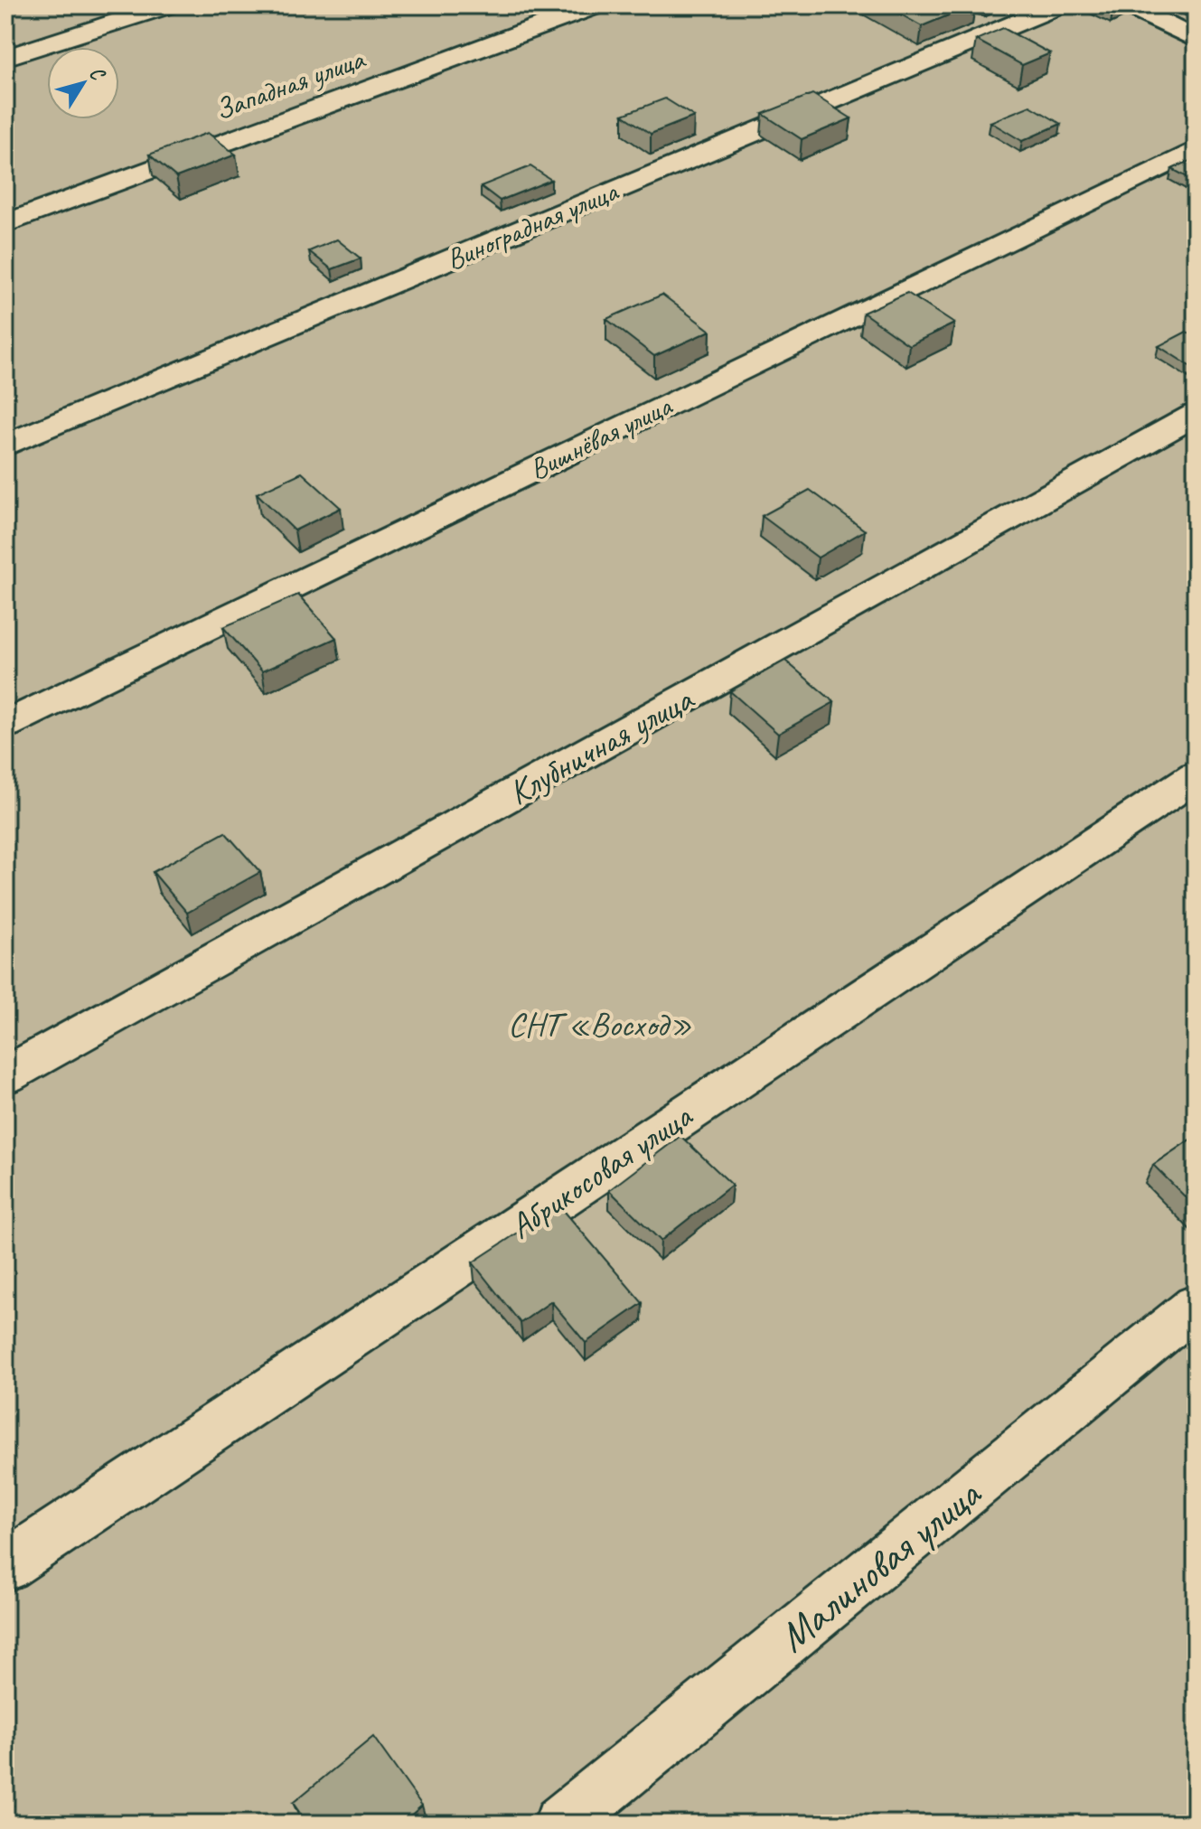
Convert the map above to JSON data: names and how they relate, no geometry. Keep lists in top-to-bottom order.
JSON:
{
  "streets": {
    "street": [
      "Западная улица",
      "Виноградная улица",
      "Вишнёвая улица",
      "Клубничная улица",
      "Абрикосовая улица",
      "Малиновая улица"
    ]
  },
  "parks": ["СНТ «Восход»"],
  "north": "top right"
}
